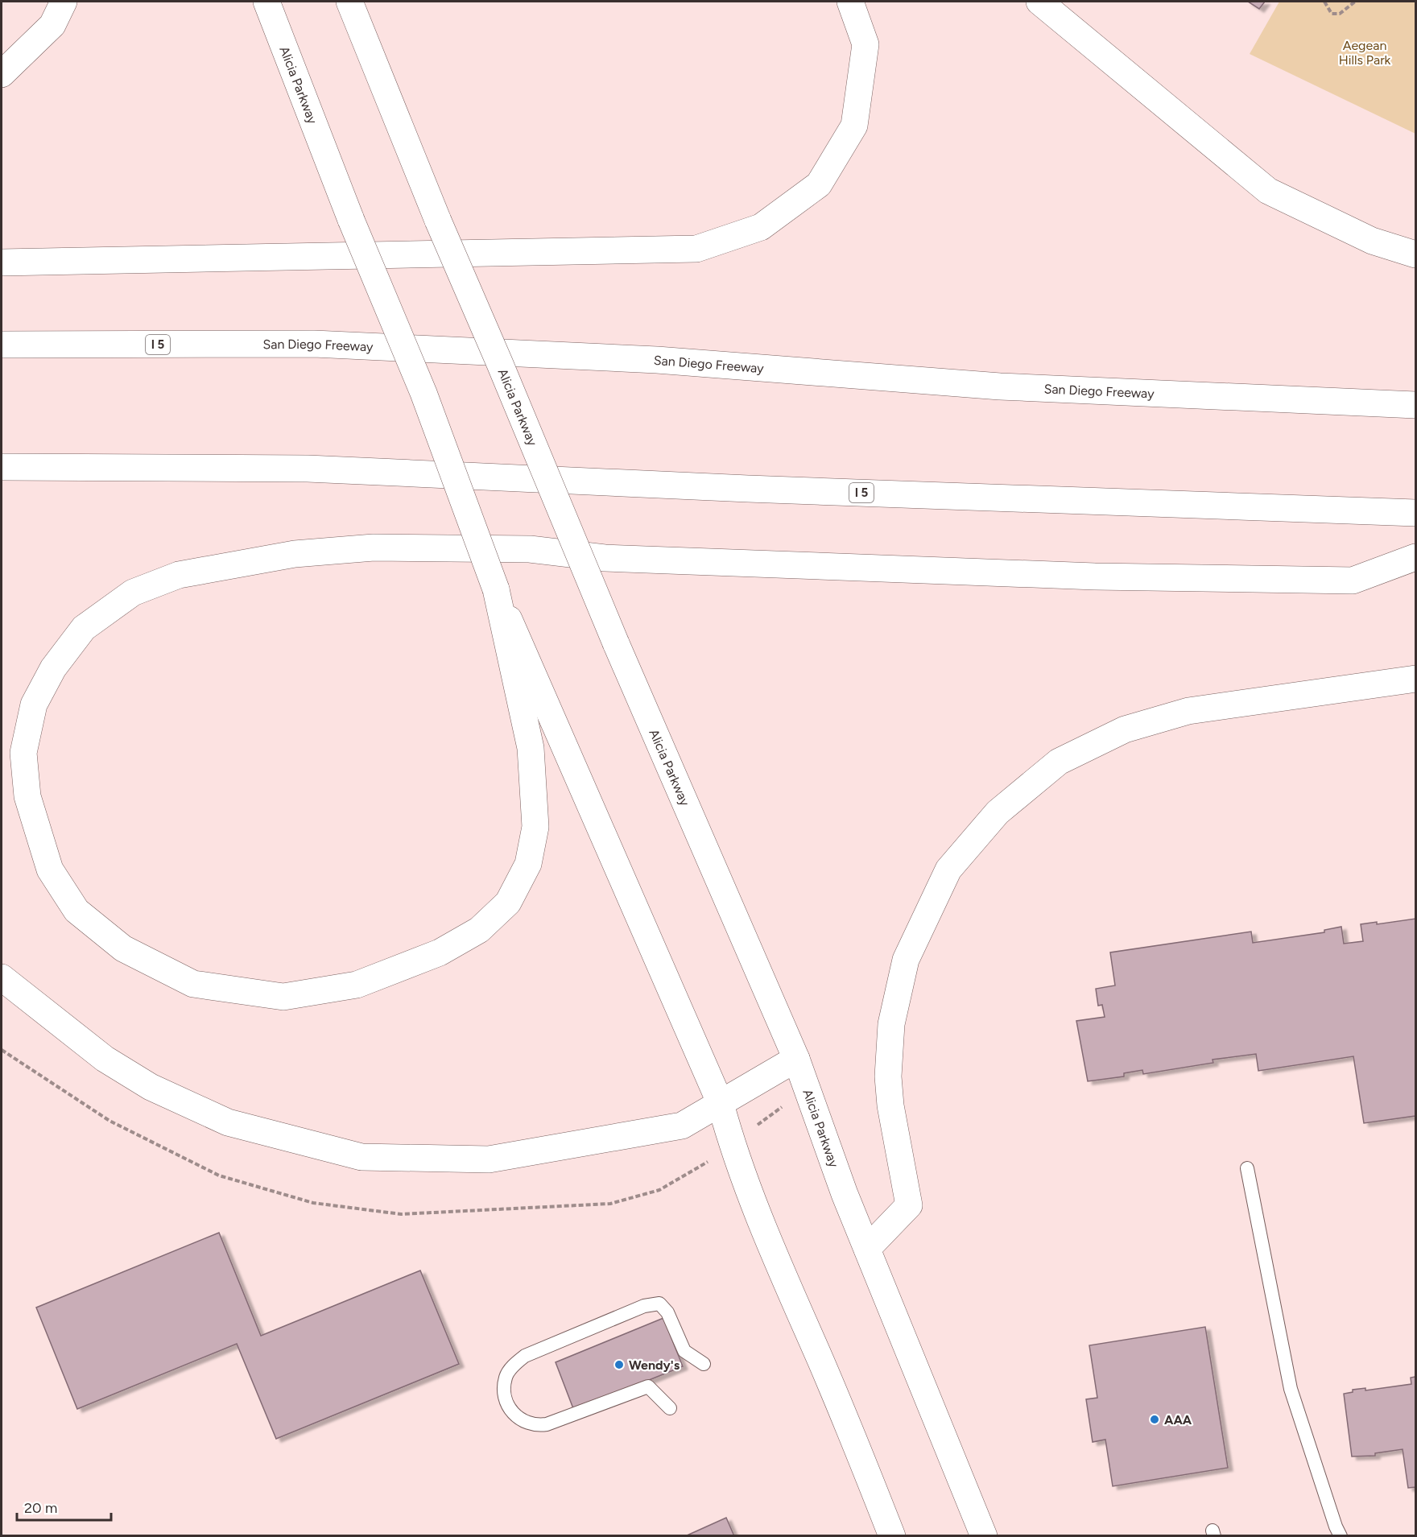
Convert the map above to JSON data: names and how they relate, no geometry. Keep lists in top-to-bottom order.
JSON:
{
  "streets": {
    "main road": ["Alicia Parkway", "I 5", "San Diego Freeway"]
  },
  "parks": ["Aegean Hills Park"],
  "places": ["Wendy's", "AAA"],
  "scale_bar": "20 m"
}
